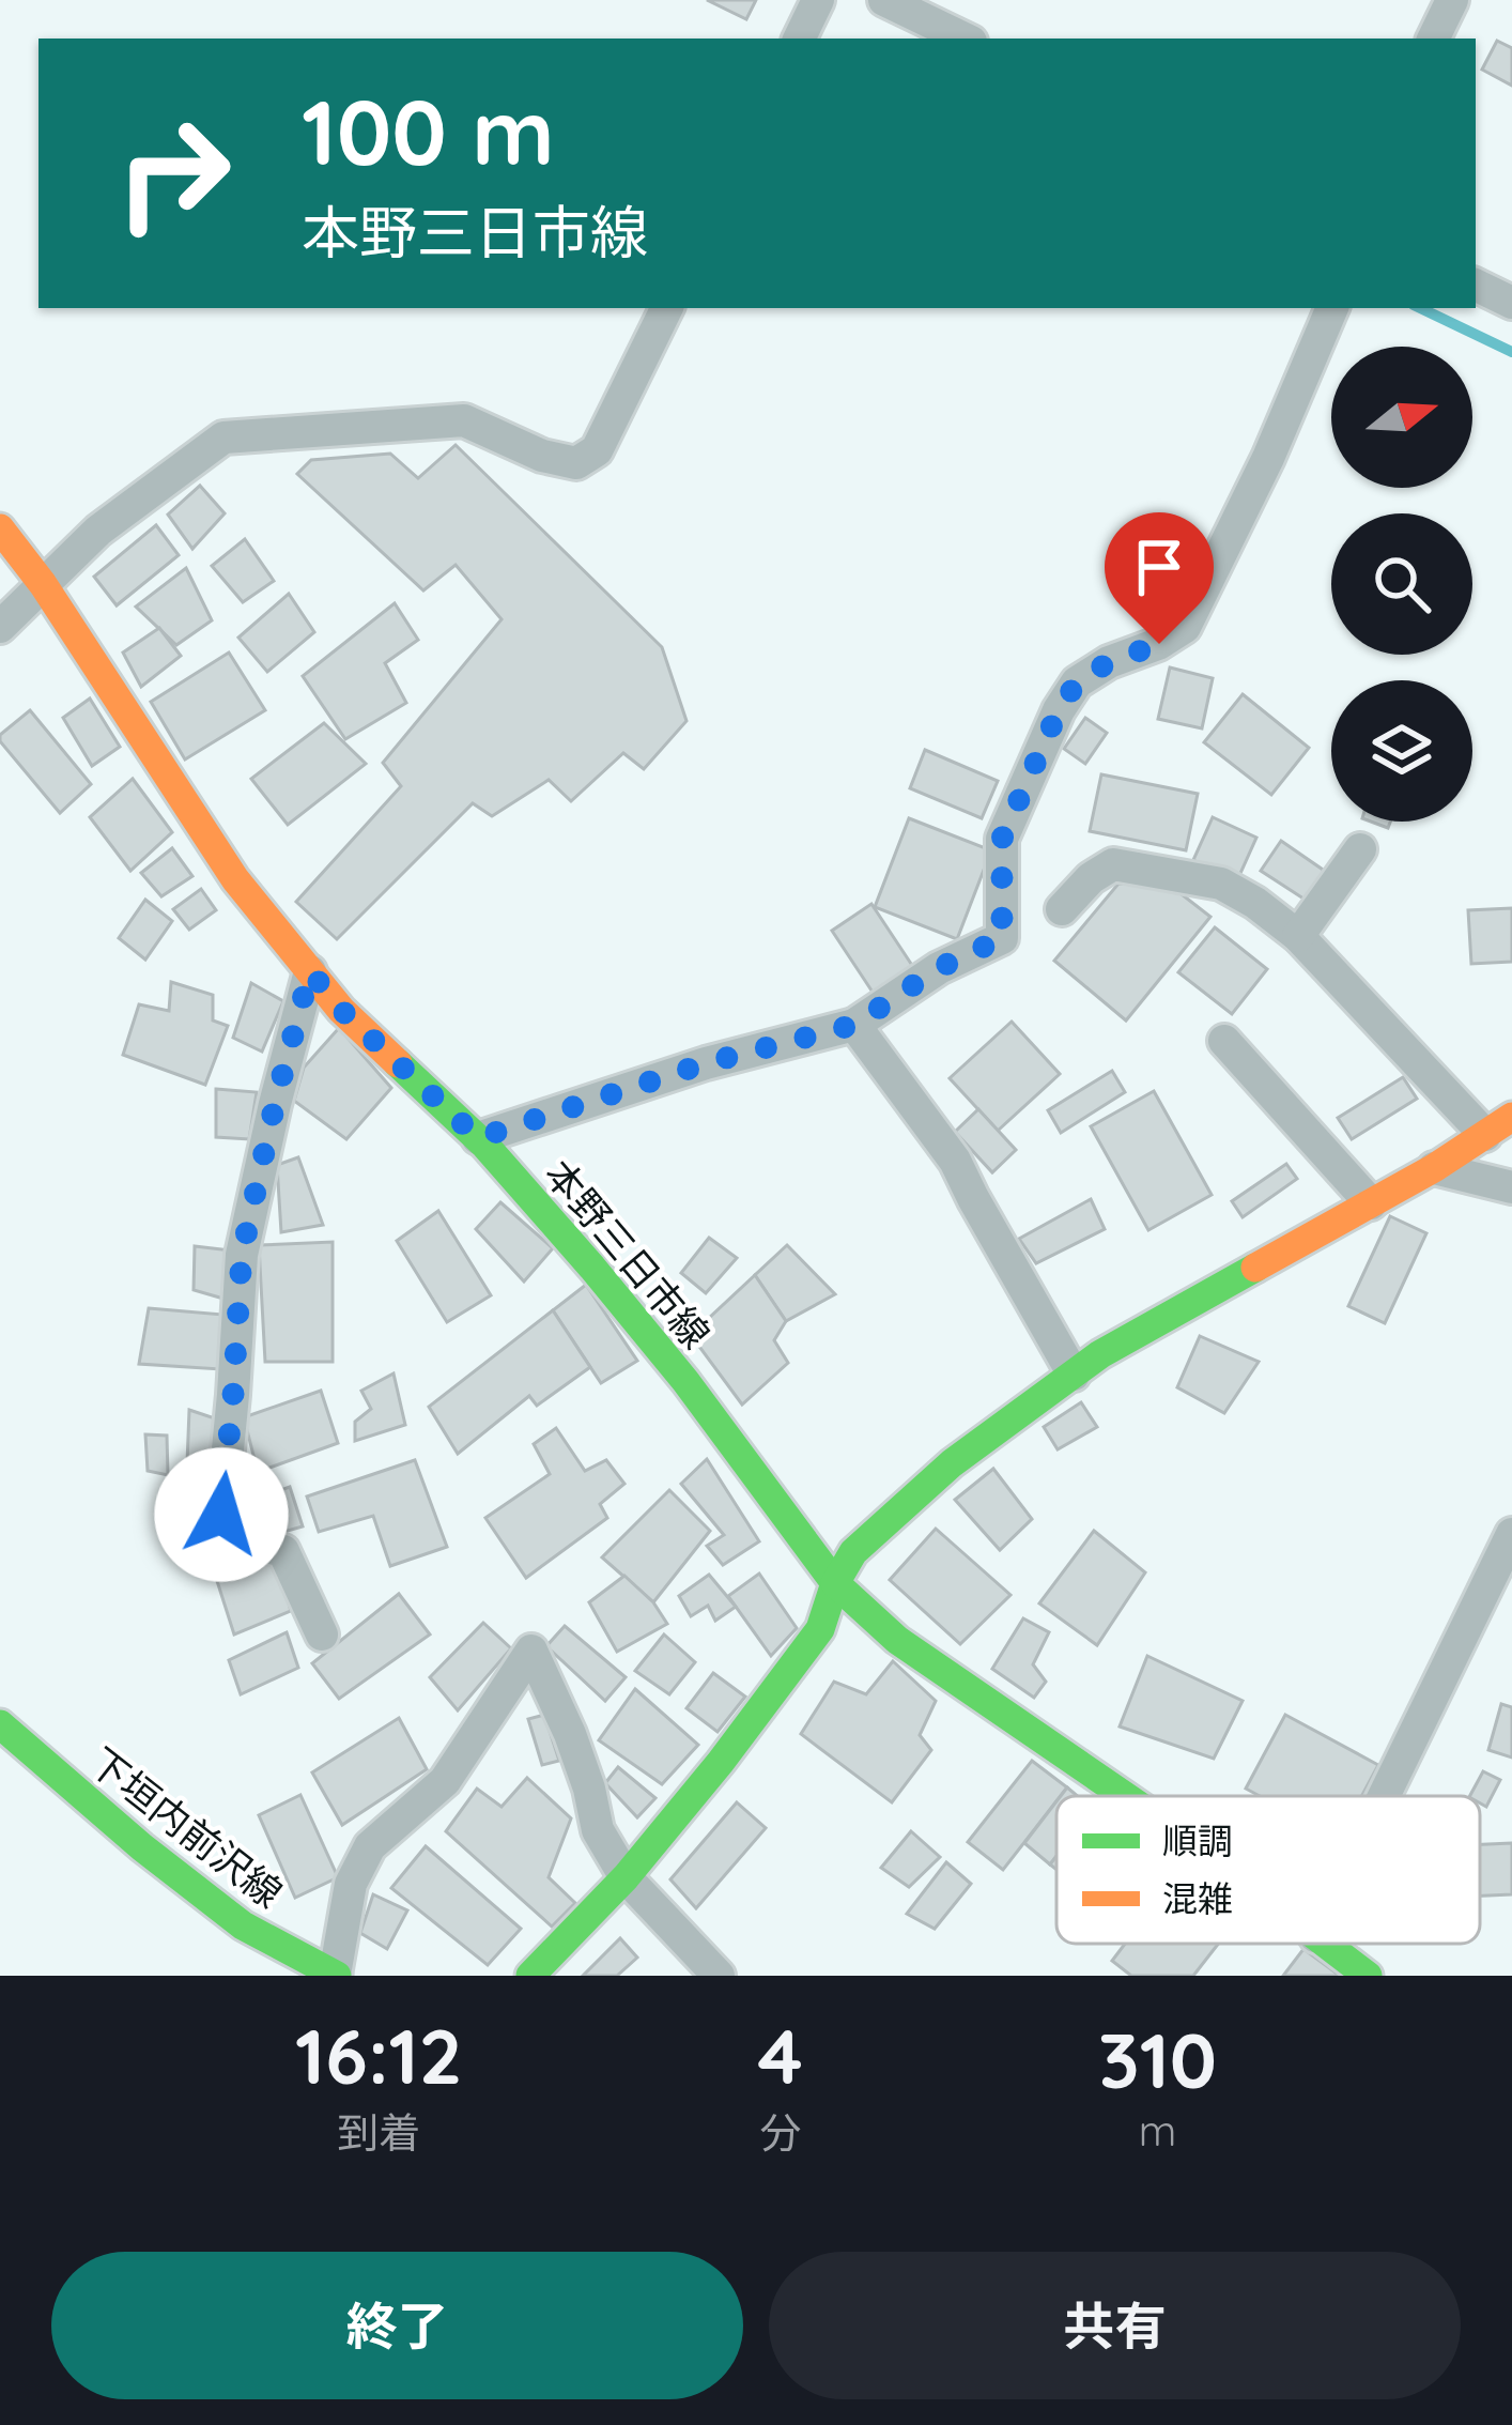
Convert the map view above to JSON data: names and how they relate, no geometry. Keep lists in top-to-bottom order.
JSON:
{
  "streets": {
    "main road": ["本野三日市線", "下垣内前沢線"]
  },
  "legend": ["順調", "混雑"],
  "north": "right",
  "page": {
    "turn": ["100 m", "本野三日市線"],
    "eta": [
      "16:12",
      "到着",
      "4",
      "分",
      "310",
      "m"
    ],
    "buttons": ["終了", "共有"]
  }
}
